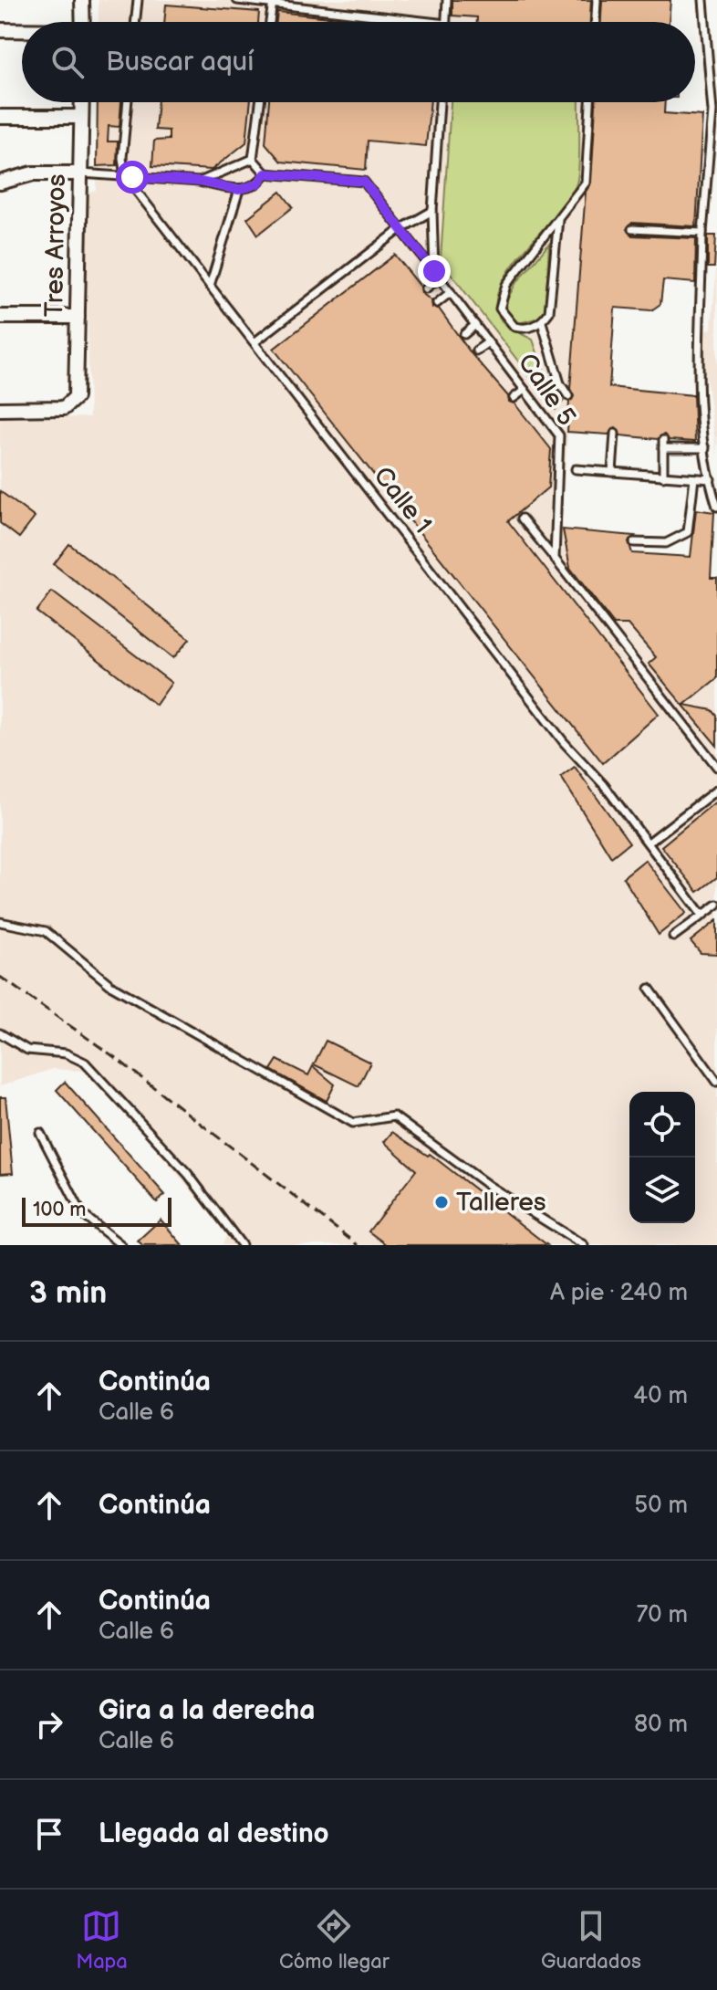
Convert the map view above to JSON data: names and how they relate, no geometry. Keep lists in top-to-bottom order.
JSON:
{
  "streets": {
    "street": ["Tres Arroyos"],
    "lane": ["Calle 5", "Calle 1"]
  },
  "places": ["Talleres"],
  "scale_bar": "100 m",
  "page": {
    "search": "Buscar aquí",
    "scale": "100 m",
    "heading": ["3 min", "A pie · 240 m"],
    "list": [
      ["Continúa", "Calle 6", "40 m"],
      ["Continúa", "50 m"],
      ["Continúa", "Calle 6", "70 m"],
      ["Gira a la derecha", "Calle 6", "80 m"],
      "Llegada al destino"
    ],
    "nav": ["Mapa", "Cómo llegar", "Guardados"]
  }
}
